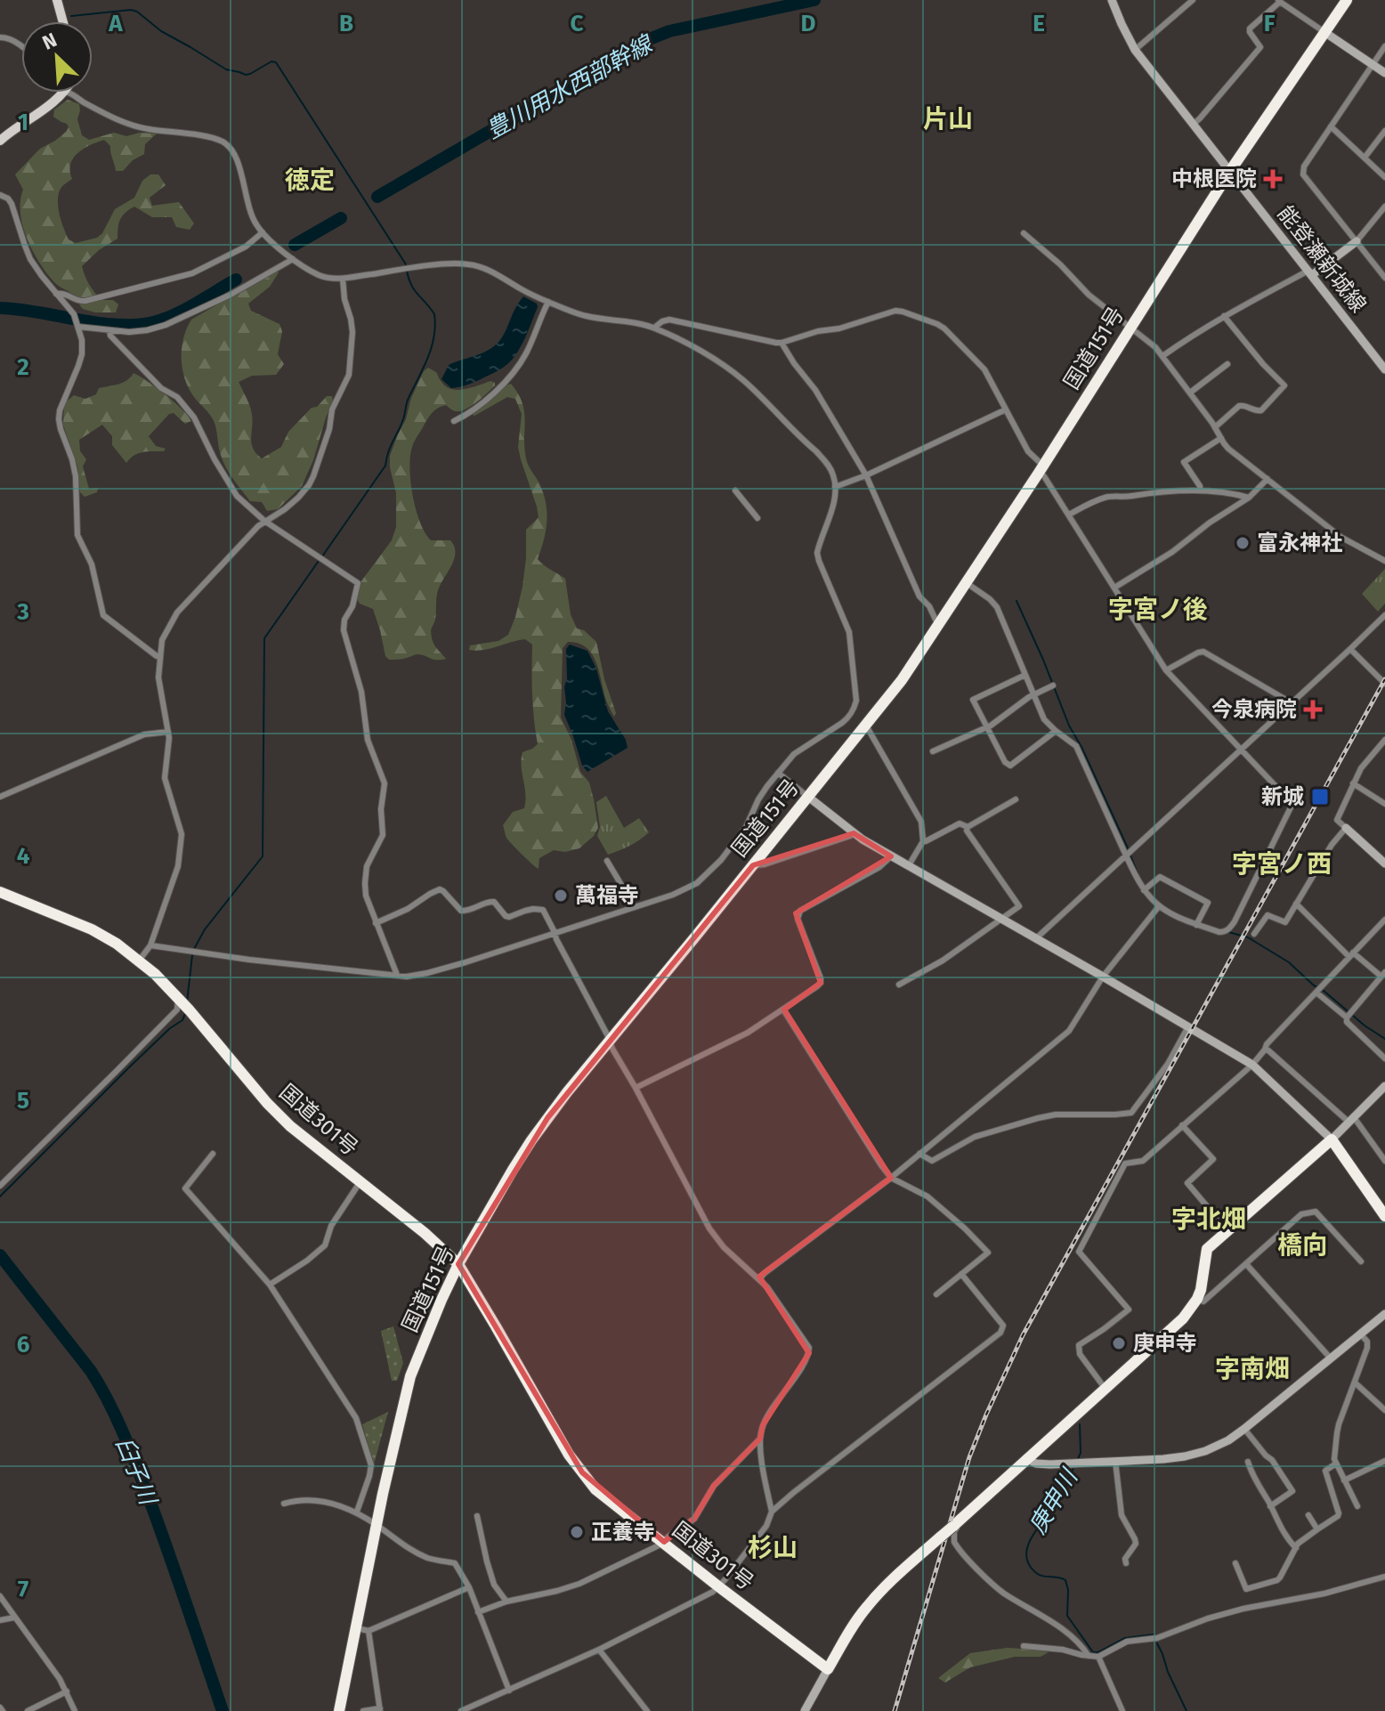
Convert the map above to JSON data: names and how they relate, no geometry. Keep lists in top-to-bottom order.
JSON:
{
  "streets": {
    "highway": ["国道151号", "国道301号"],
    "street": ["能登瀬新城線"]
  },
  "crossings": [
    ["能登瀬新城線", "国道151号"],
    ["国道151号", "国道301号"]
  ],
  "districts": [
    "片山",
    "徳定",
    "字宮ノ後",
    "字宮ノ西",
    "字北畑",
    "橋向",
    "字南畑",
    "杉山"
  ],
  "water": ["豊川用水西部幹線", "臼子川", "庚申川"],
  "places": {
    "health": ["中根医院", "今泉病院"],
    "other": [
      "富永神社",
      "萬福寺",
      "庚申寺",
      "正養寺"
    ],
    "transit": ["新城"]
  },
  "north": "top left",
  "grid": {
    "columns": [
      "A",
      "B",
      "C",
      "D",
      "E",
      "F"
    ],
    "rows": [
      "1",
      "2",
      "3",
      "4",
      "5",
      "6",
      "7"
    ]
  }
}
